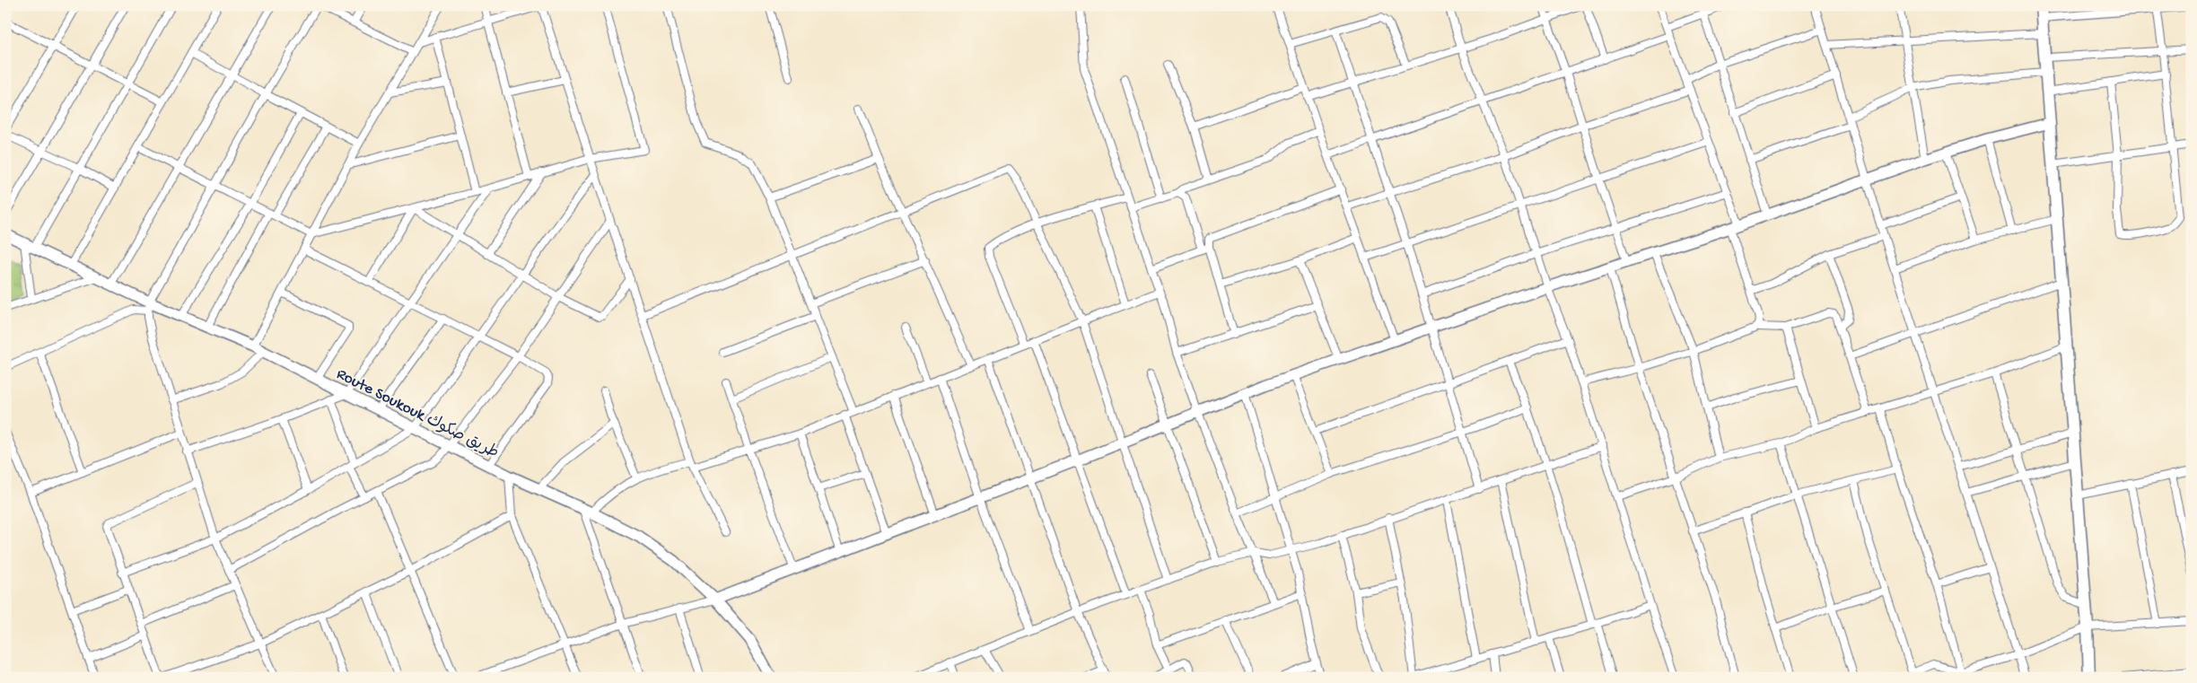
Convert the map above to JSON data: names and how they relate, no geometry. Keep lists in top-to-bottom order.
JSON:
{
  "streets": {
    "street": ["Route Soukouk طريق صكوك"]
  }
}
